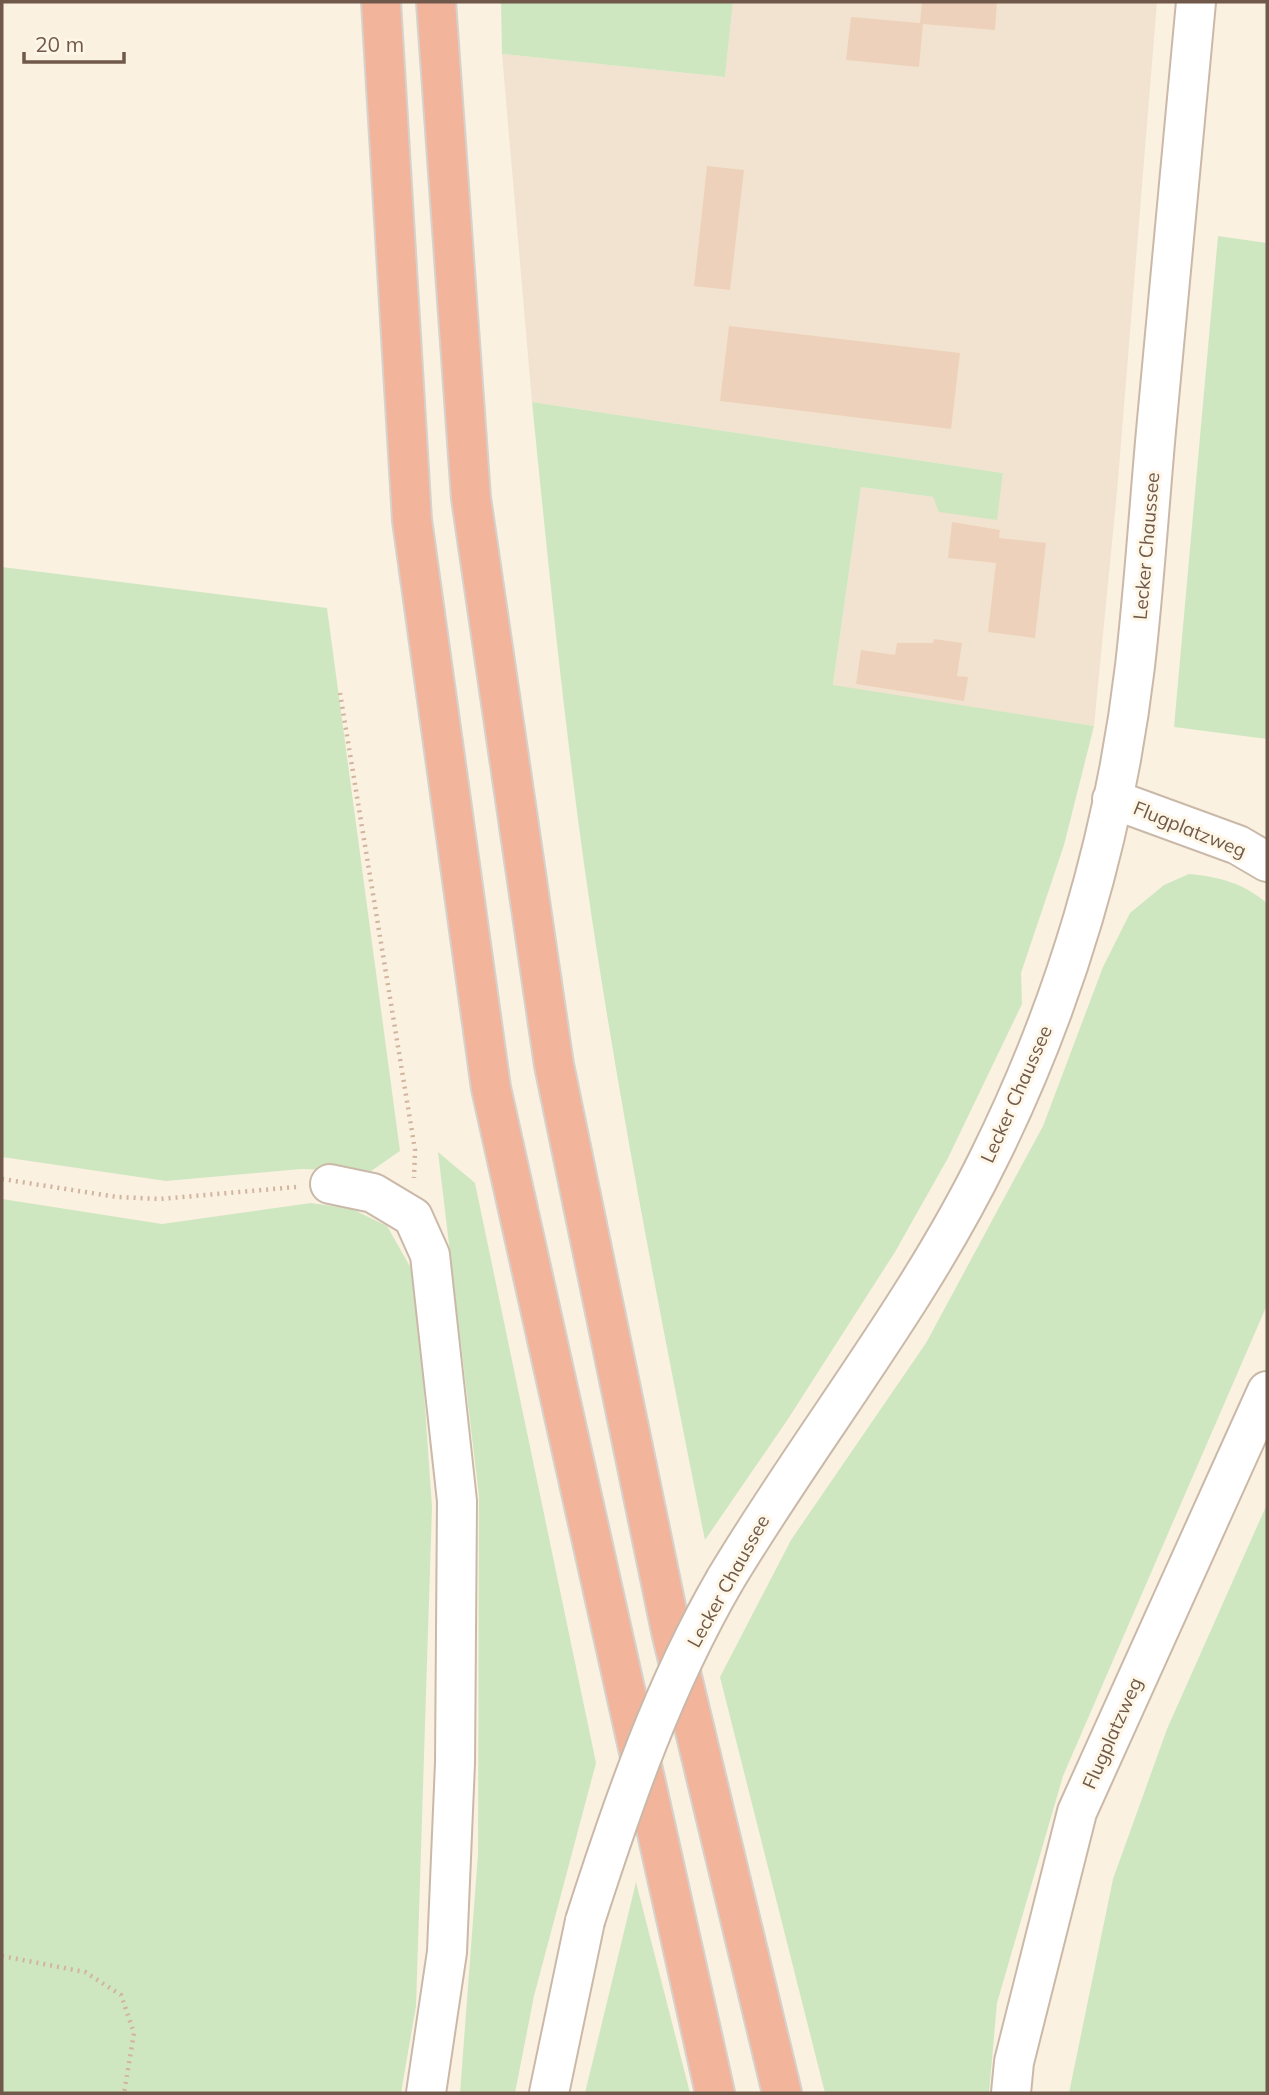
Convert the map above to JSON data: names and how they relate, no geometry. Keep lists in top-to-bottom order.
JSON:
{
  "streets": {
    "street": ["Lecker Chaussee", "Flugplatzweg"]
  },
  "crossings": [
    ["Lecker Chaussee", "Flugplatzweg"]
  ],
  "scale_bar": "20 m"
}
